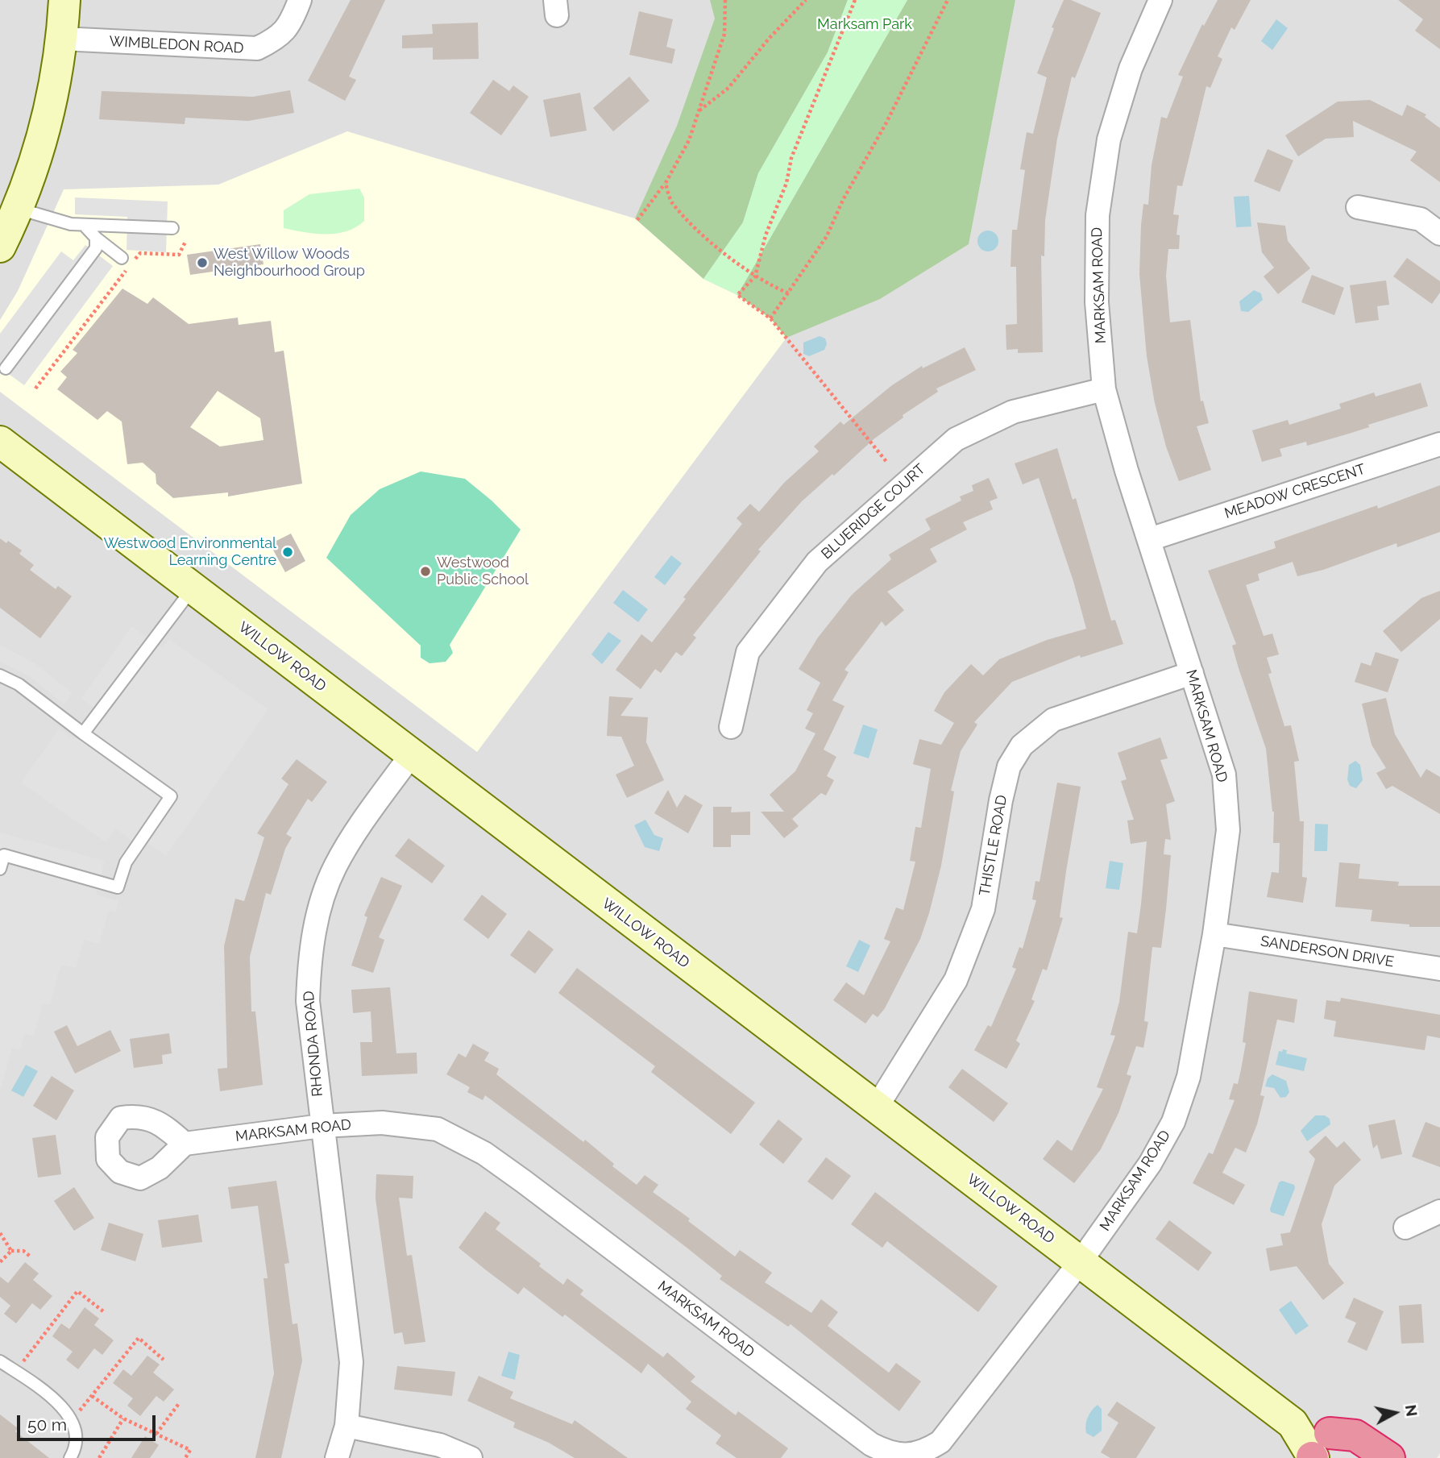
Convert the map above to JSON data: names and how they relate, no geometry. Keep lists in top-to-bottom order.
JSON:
{
  "streets": {
    "main road": ["WILLOW ROAD"],
    "street": [
      "WIMBLEDON ROAD",
      "MARKSAM ROAD",
      "MEADOW CRESCENT",
      "BLUERIDGE COURT",
      "THISTLE ROAD",
      "SANDERSON DRIVE",
      "RHONDA ROAD"
    ]
  },
  "crossings": [
    ["MARKSAM ROAD", "MEADOW CRESCENT"],
    ["MARKSAM ROAD", "BLUERIDGE COURT"],
    ["MARKSAM ROAD", "WILLOW ROAD"],
    ["MARKSAM ROAD", "THISTLE ROAD"],
    ["MARKSAM ROAD", "SANDERSON DRIVE"],
    ["MARKSAM ROAD", "RHONDA ROAD"],
    ["WILLOW ROAD", "THISTLE ROAD"],
    ["WILLOW ROAD", "RHONDA ROAD"]
  ],
  "parks": ["Marksam Park"],
  "places": ["West Willow Woods Neighbourhood Group", "Westwood Environmental Learning Centre", "Westwood Public School"],
  "scale_bar": "50 m",
  "north": "right"
}
